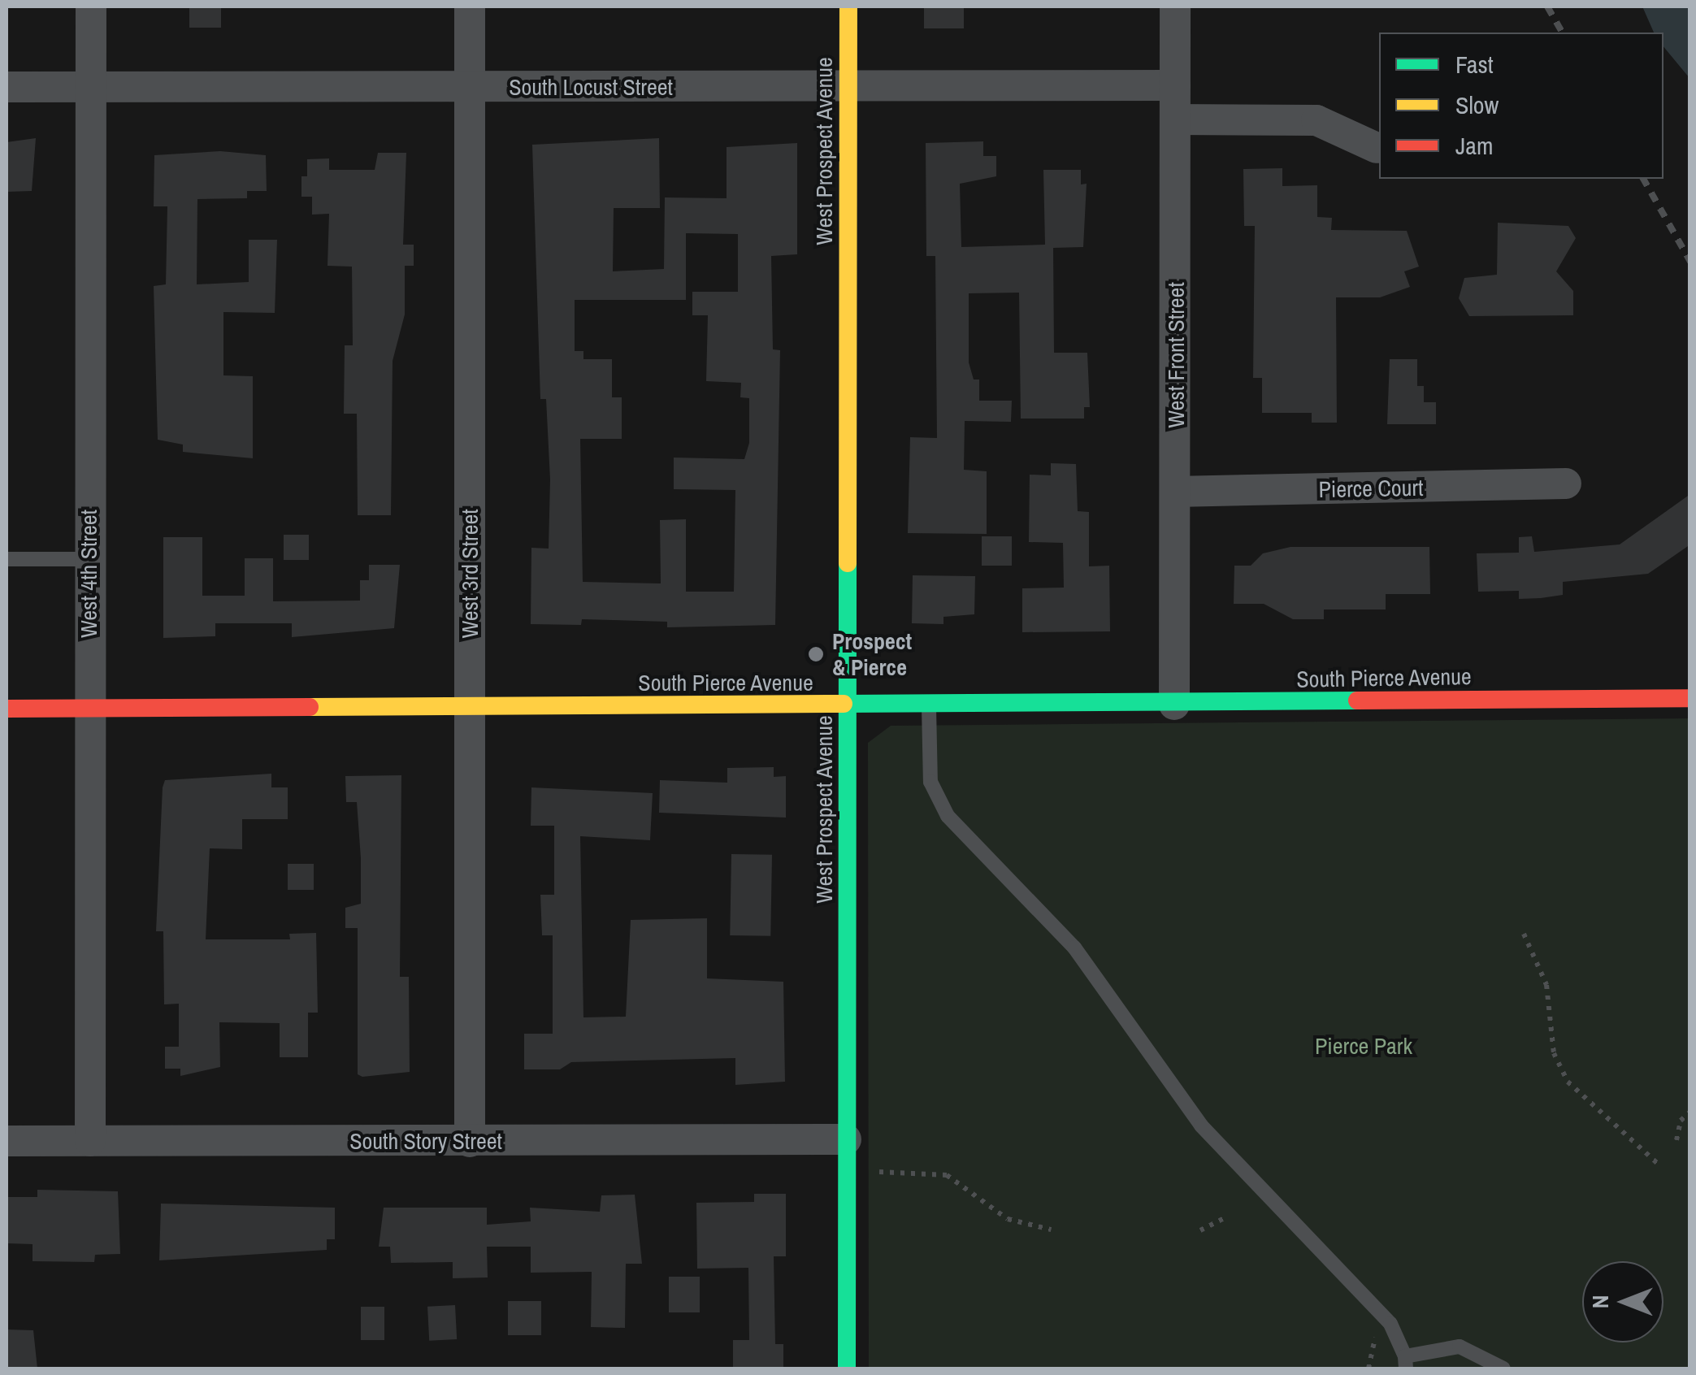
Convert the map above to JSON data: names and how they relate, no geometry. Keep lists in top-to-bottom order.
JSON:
{
  "streets": {
    "street": [
      "South Locust Street",
      "West Prospect Avenue",
      "West Front Street",
      "Pierce Court",
      "West 4th Street",
      "West 3rd Street",
      "South Pierce Avenue",
      "South Story Street"
    ]
  },
  "crossings": [
    ["South Locust Street", "West Prospect Avenue"],
    ["South Locust Street", "West Front Street"],
    ["South Locust Street", "West 4th Street"],
    ["South Locust Street", "West 3rd Street"],
    ["West Prospect Avenue", "South Pierce Avenue"],
    ["West Prospect Avenue", "South Story Street"],
    ["West Front Street", "Pierce Court"],
    ["West Front Street", "South Pierce Avenue"],
    ["West 4th Street", "South Pierce Avenue"],
    ["West 4th Street", "South Story Street"],
    ["West 3rd Street", "South Pierce Avenue"],
    ["West 3rd Street", "South Story Street"]
  ],
  "parks": ["Pierce Park"],
  "places": ["Prospect & Pierce"],
  "legend": ["Fast", "Slow", "Jam"],
  "north": "left"
}
